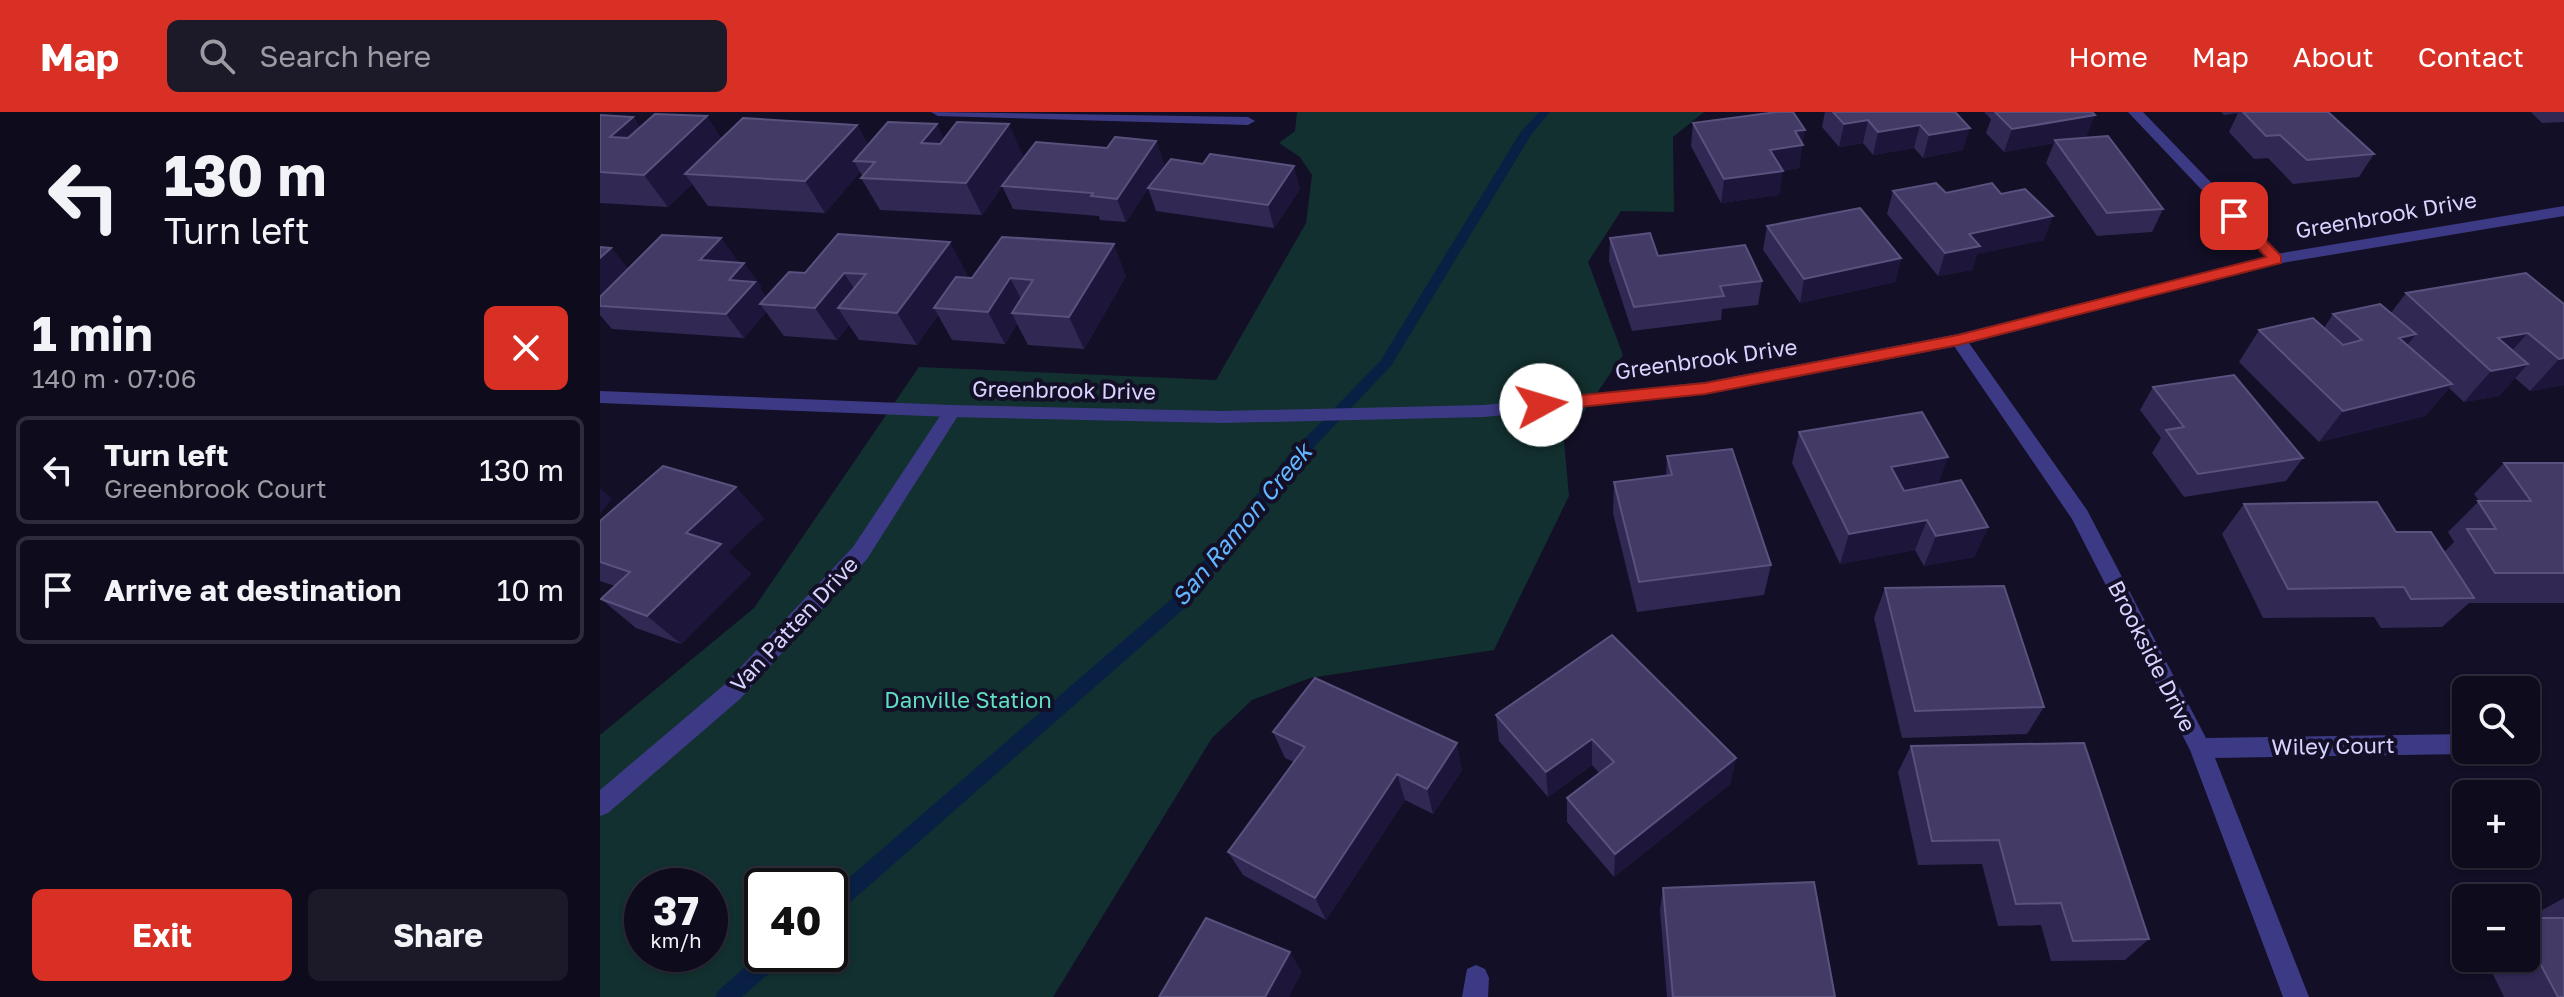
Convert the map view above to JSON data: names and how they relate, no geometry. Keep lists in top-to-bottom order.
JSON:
{
  "streets": {
    "street": [
      "Greenbrook Drive",
      "Van Patten Drive",
      "Brookside Drive",
      "Wiley Court"
    ]
  },
  "crossings": [
    ["Greenbrook Drive", "Van Patten Drive"],
    ["Greenbrook Drive", "Brookside Drive"],
    ["Brookside Drive", "Wiley Court"]
  ],
  "water": ["San Ramon Creek"],
  "parks": ["Danville Station"],
  "page": {
    "header": "Map",
    "search": "Search here",
    "nav": [
      "Home",
      "Map",
      "About",
      "Contact"
    ],
    "turn": ["130 m", "Turn left"],
    "heading": ["1 min", "140 m · 07:06"],
    "list": [
      {
        "name": "Turn left",
        "note": "Greenbrook Court",
        "value": "130 m"
      },
      {
        "name": "Arrive at destination",
        "value": "10 m"
      }
    ],
    "map_buttons": ["+", "−"],
    "speed": "37 km/h",
    "limit": "40",
    "buttons": ["Exit", "Share"]
  }
}
